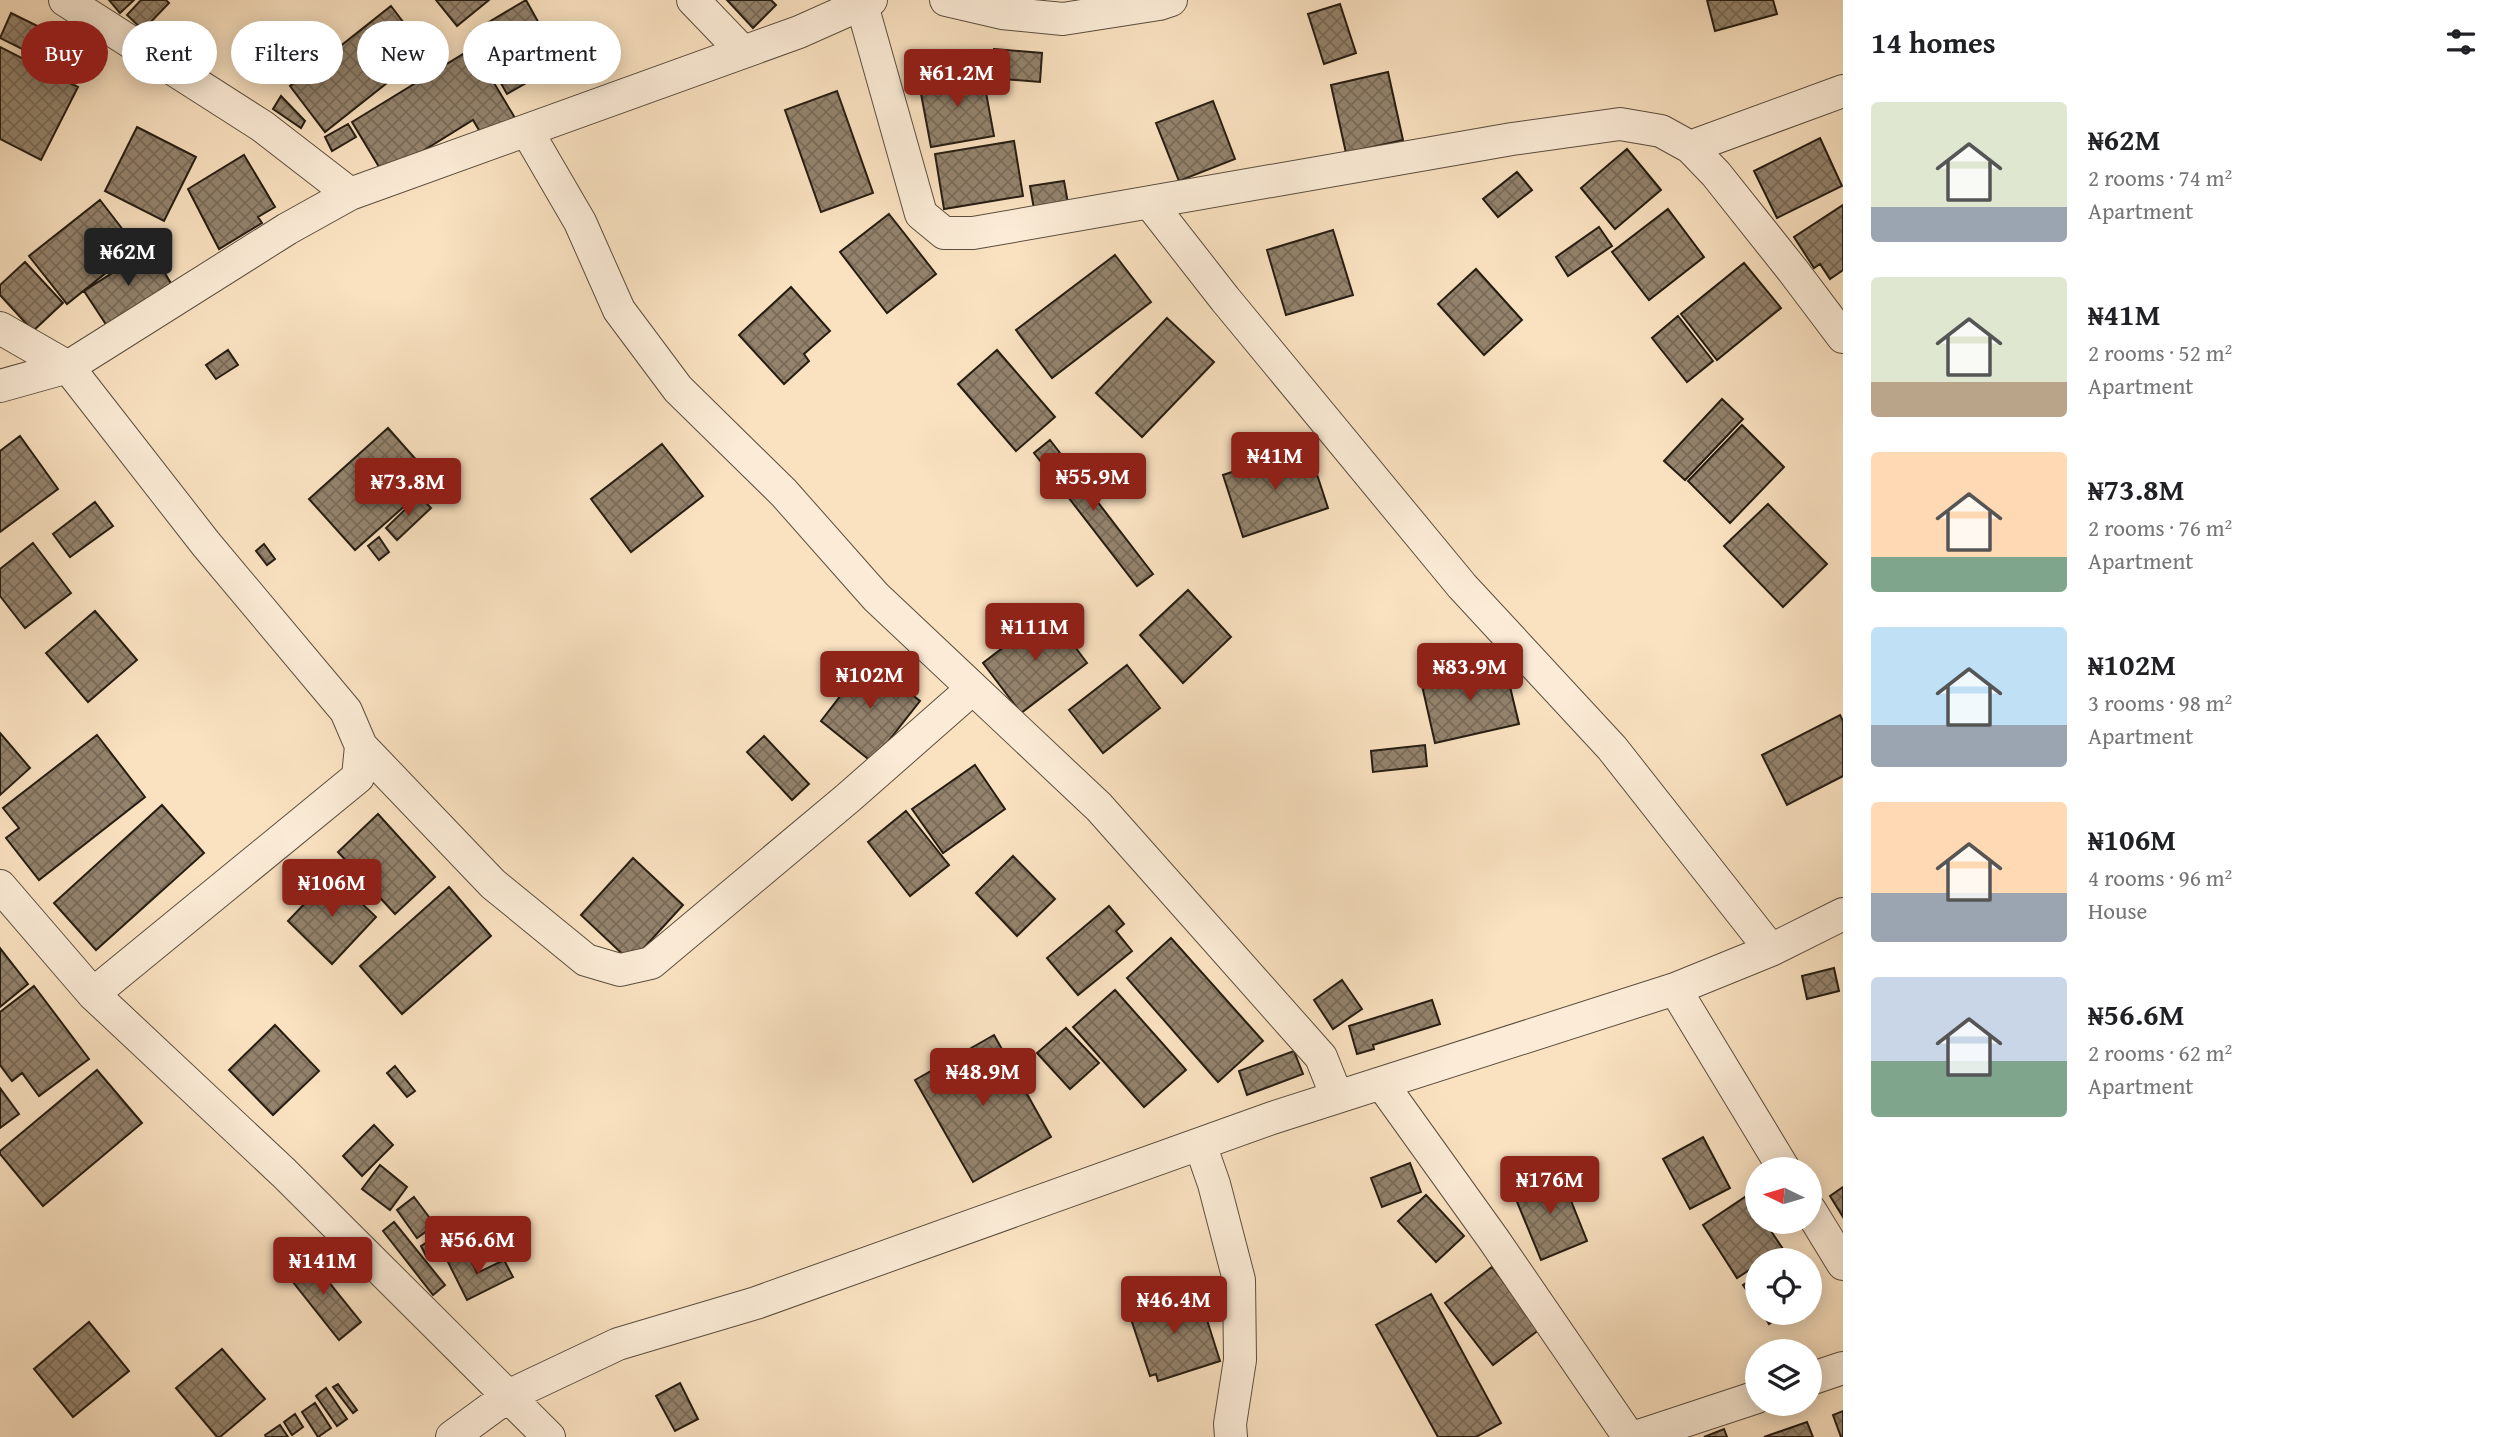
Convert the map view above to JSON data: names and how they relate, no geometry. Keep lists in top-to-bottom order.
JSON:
{
  "north": "left",
  "page": {
    "heading": "14 homes",
    "chip": [
      "Buy",
      "Rent",
      "Filters",
      "New",
      "Apartment"
    ],
    "price": [
      "₦61.2M",
      "₦62M",
      "₦41M",
      "₦55.9M",
      "₦73.8M",
      "₦111M",
      "₦83.9M",
      "₦102M",
      "₦106M",
      "₦48.9M",
      "₦176M",
      "₦56.6M",
      "₦141M",
      "₦46.4M"
    ],
    "list": [
      {
        "name": "₦62M",
        "note": "2 rooms · 74 m² · Apartment"
      },
      {
        "name": "₦41M",
        "note": "2 rooms · 52 m² · Apartment"
      },
      {
        "name": "₦73.8M",
        "note": "2 rooms · 76 m² · Apartment"
      },
      {
        "name": "₦102M",
        "note": "3 rooms · 98 m² · Apartment"
      },
      {
        "name": "₦106M",
        "note": "4 rooms · 96 m² · House"
      },
      {
        "name": "₦56.6M",
        "note": "2 rooms · 62 m² · Apartment"
      }
    ]
  }
}
